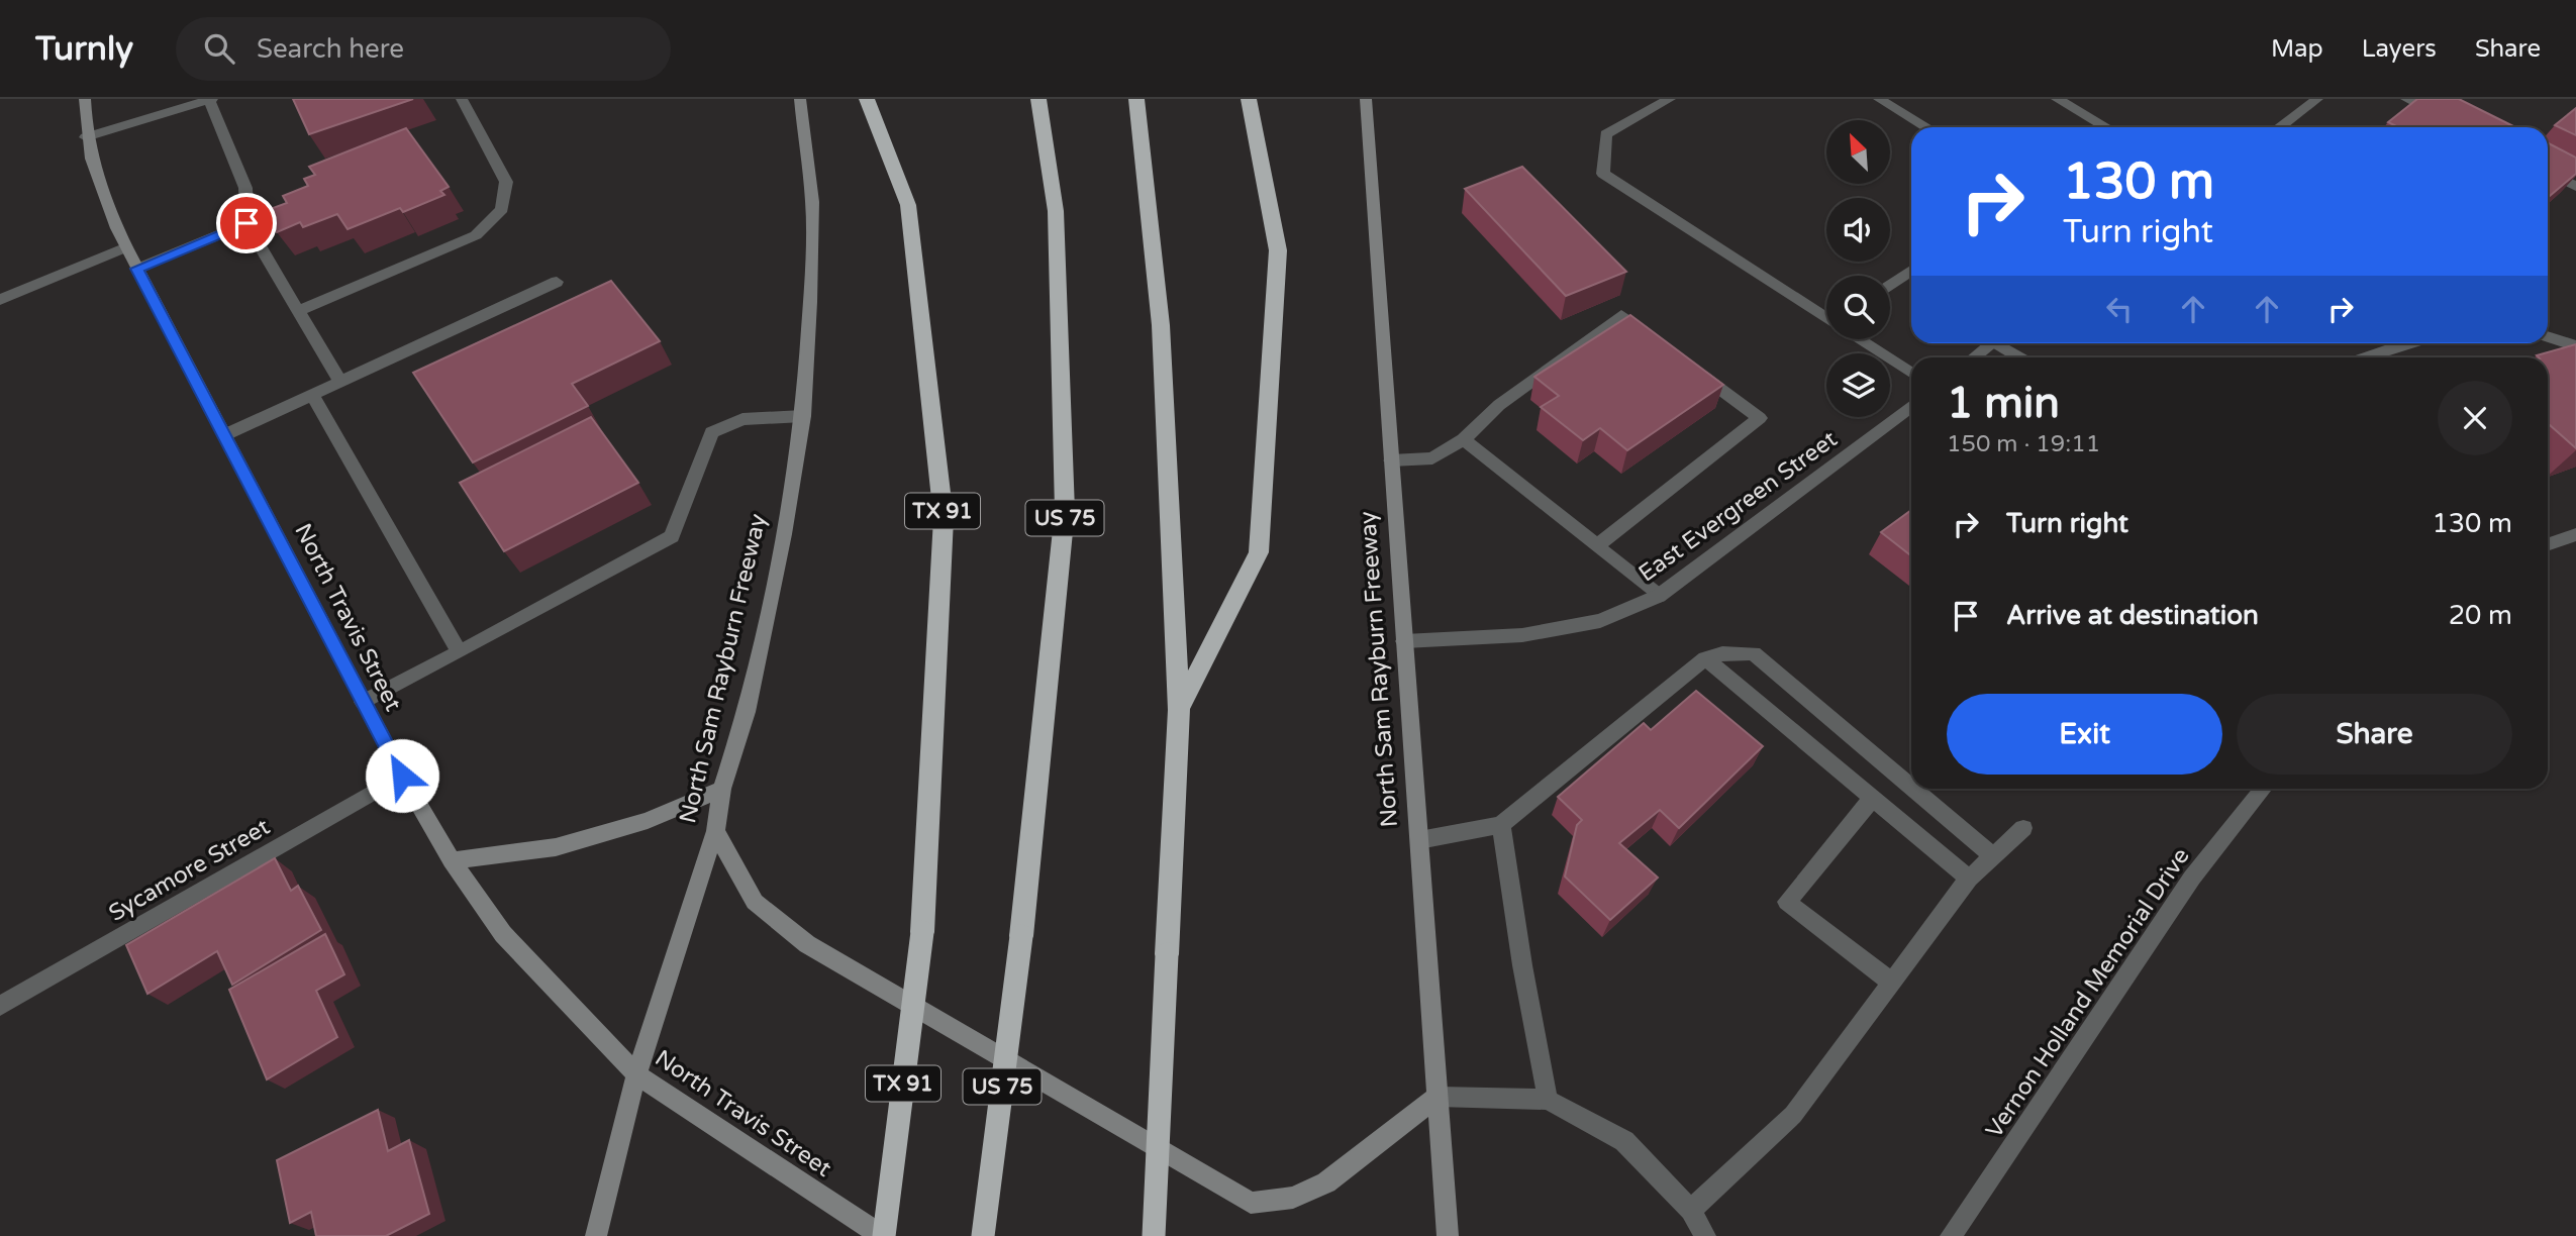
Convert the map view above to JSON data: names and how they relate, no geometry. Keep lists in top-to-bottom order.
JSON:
{
  "streets": {
    "highway": ["TX 91", "US 75"],
    "main road": ["North Travis Street", "North Sam Rayburn Freeway"],
    "street": ["East Evergreen Street", "Sycamore Street", "Vernon Holland Memorial Drive"]
  },
  "crossings": [
    ["East Evergreen Street", "North Sam Rayburn Freeway"],
    ["TX 91", "North Travis Street"],
    ["North Travis Street", "North Sam Rayburn Freeway"],
    ["North Travis Street", "Sycamore Street"]
  ],
  "north": "top left",
  "page": {
    "header": "Turnly",
    "search": "Search here",
    "nav": ["Map", "Layers", "Share"],
    "turn": ["130 m", "Turn right"],
    "heading": ["1 min", "150 m · 19:11"],
    "list": [
      {
        "name": "Turn right",
        "value": "130 m"
      },
      {
        "name": "Arrive at destination",
        "value": "20 m"
      }
    ],
    "buttons": ["Exit", "Share"]
  }
}
